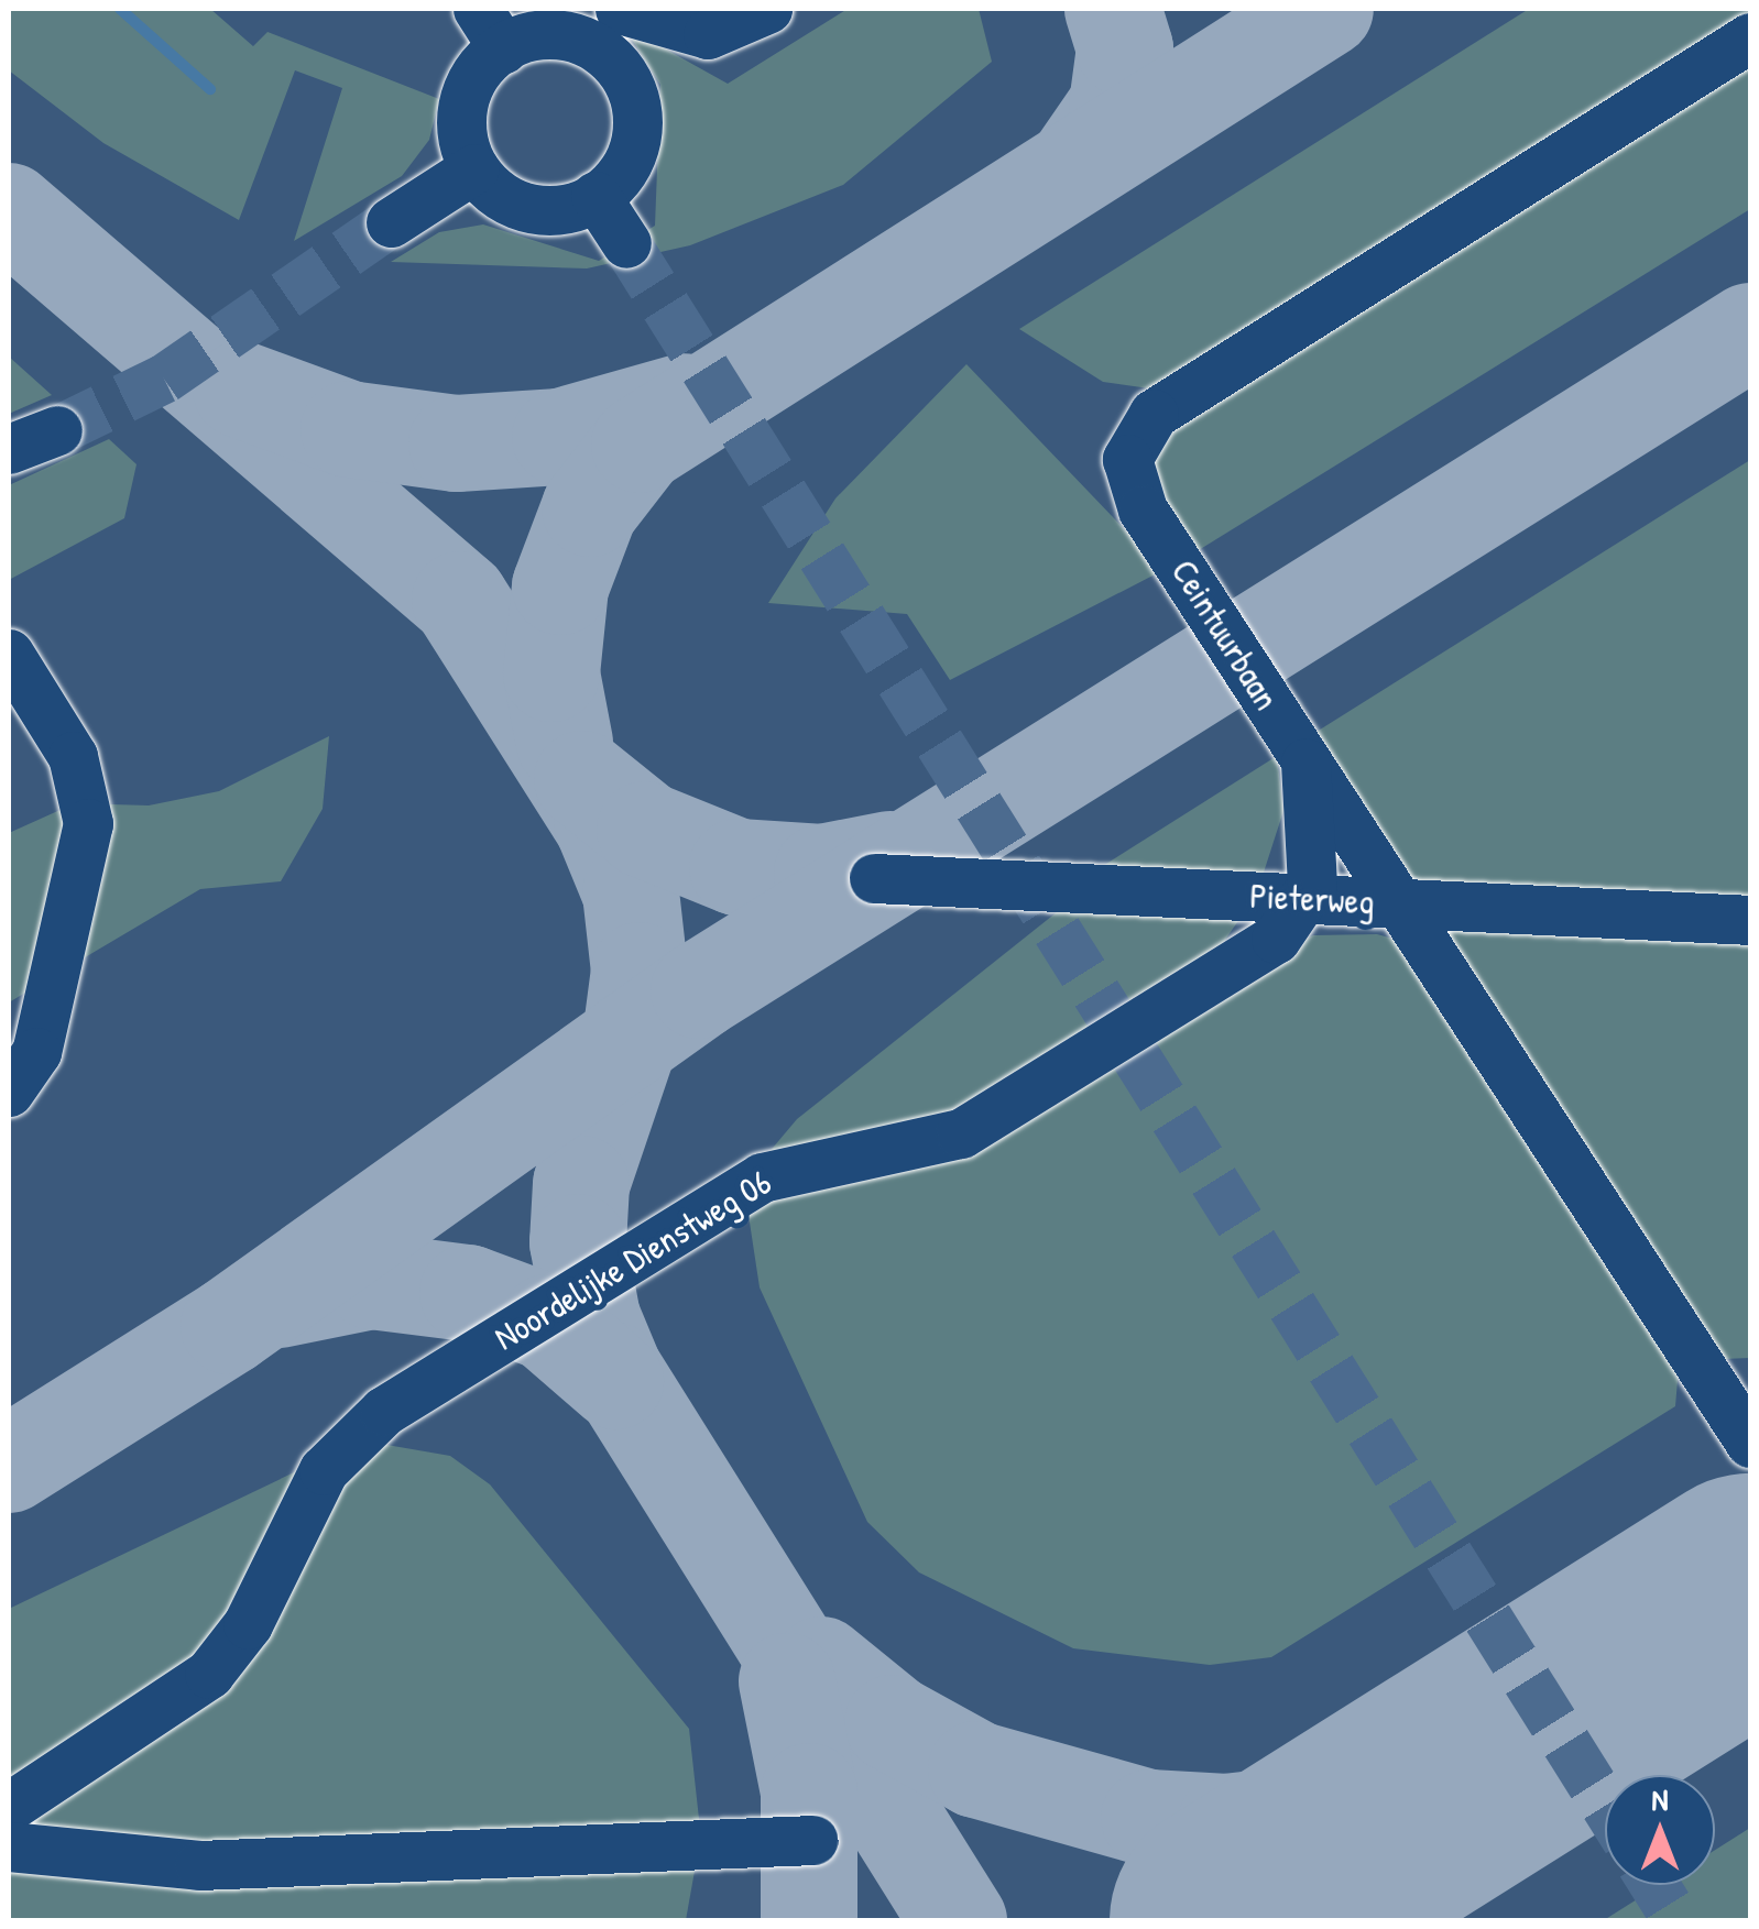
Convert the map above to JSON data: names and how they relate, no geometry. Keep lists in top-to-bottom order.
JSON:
{
  "streets": {
    "lane": ["Ceintuurbaan", "Pieterweg", "Noordelijke Dienstweg 06"]
  },
  "crossings": [
    ["Ceintuurbaan", "Pieterweg"],
    ["Pieterweg", "Noordelijke Dienstweg 06"]
  ],
  "north": "top"
}
